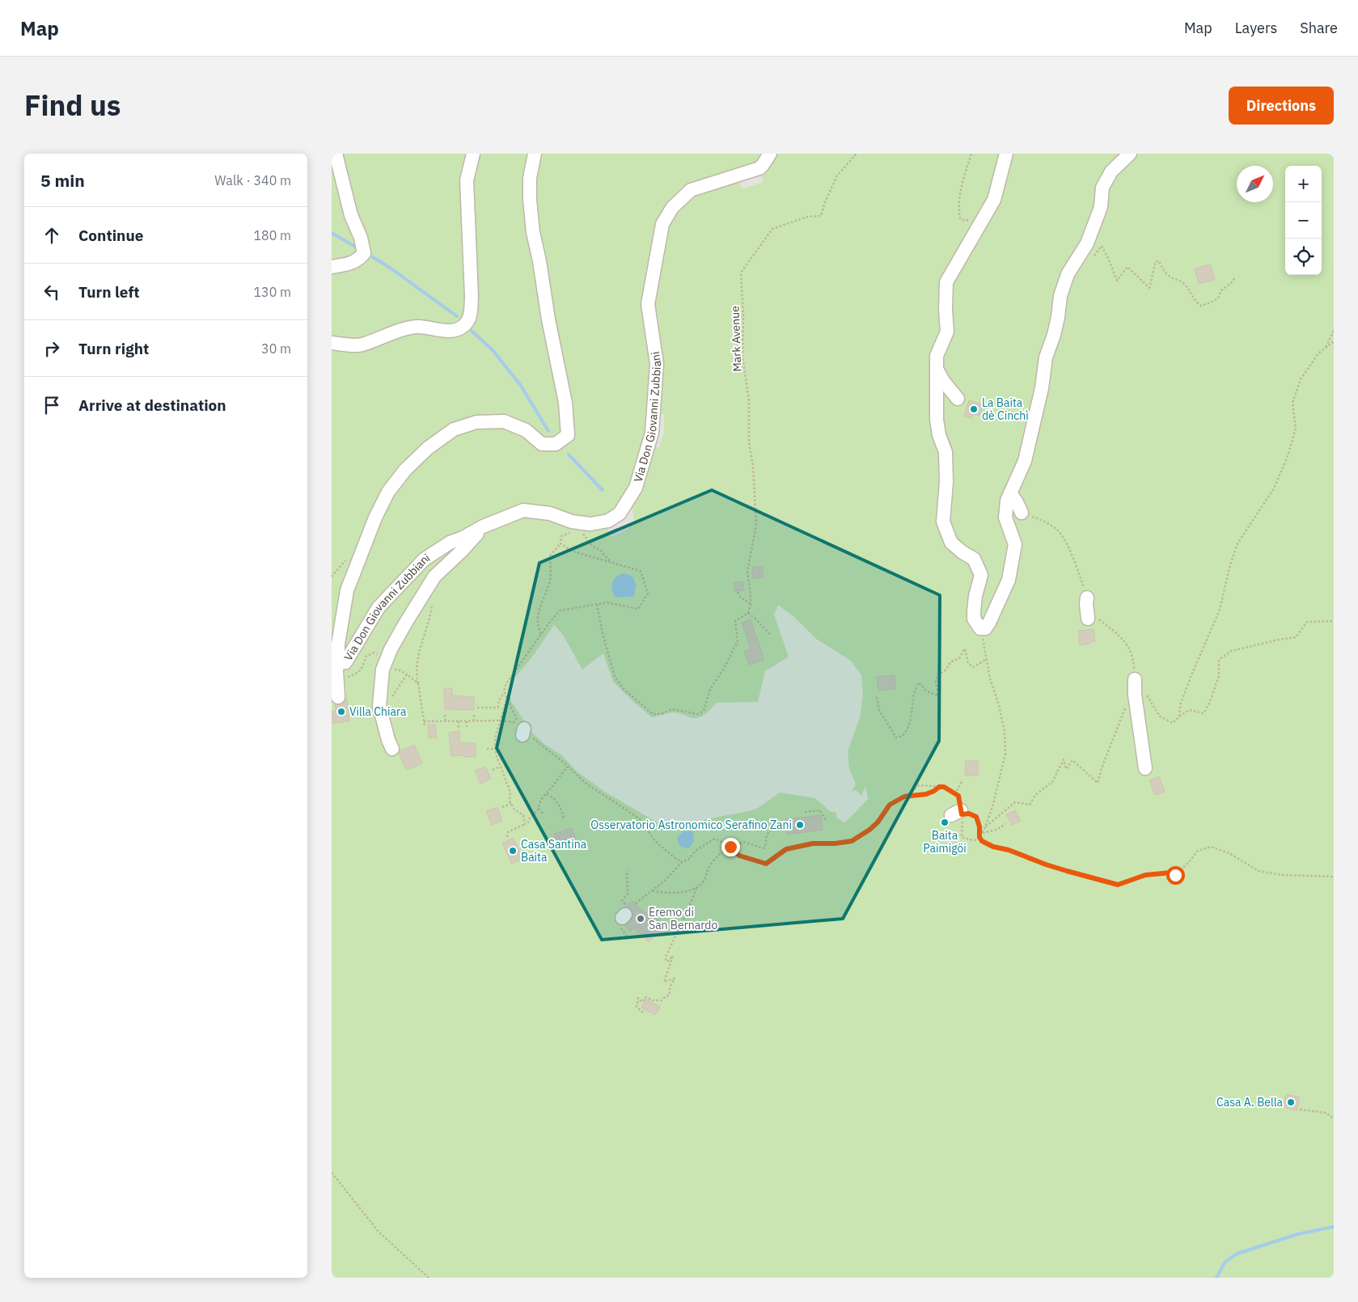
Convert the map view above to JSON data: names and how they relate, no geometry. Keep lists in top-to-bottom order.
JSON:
{
  "streets": {
    "street": ["Via Don Giovanni Zubbiani"],
    "path": ["Mark Avenue"]
  },
  "places": [
    "La Baita dè Cinchì",
    "Villa Chiara",
    "Baita Paimigöi",
    "Osservatorio Astronomico Serafino Zani",
    "Casa Santina Baita",
    "Eremo di San Bernardo",
    "Casa A. Bella"
  ],
  "north": "top right",
  "page": {
    "header": "Map",
    "nav": ["Map", "Layers", "Share"],
    "title": "Find us",
    "buttons": "Directions",
    "heading": ["5 min", "Walk · 340 m"],
    "map_buttons": ["+", "−"],
    "list": [
      ["Continue", "180 m"],
      ["Turn left", "130 m"],
      ["Turn right", "30 m"],
      "Arrive at destination"
    ]
  }
}
